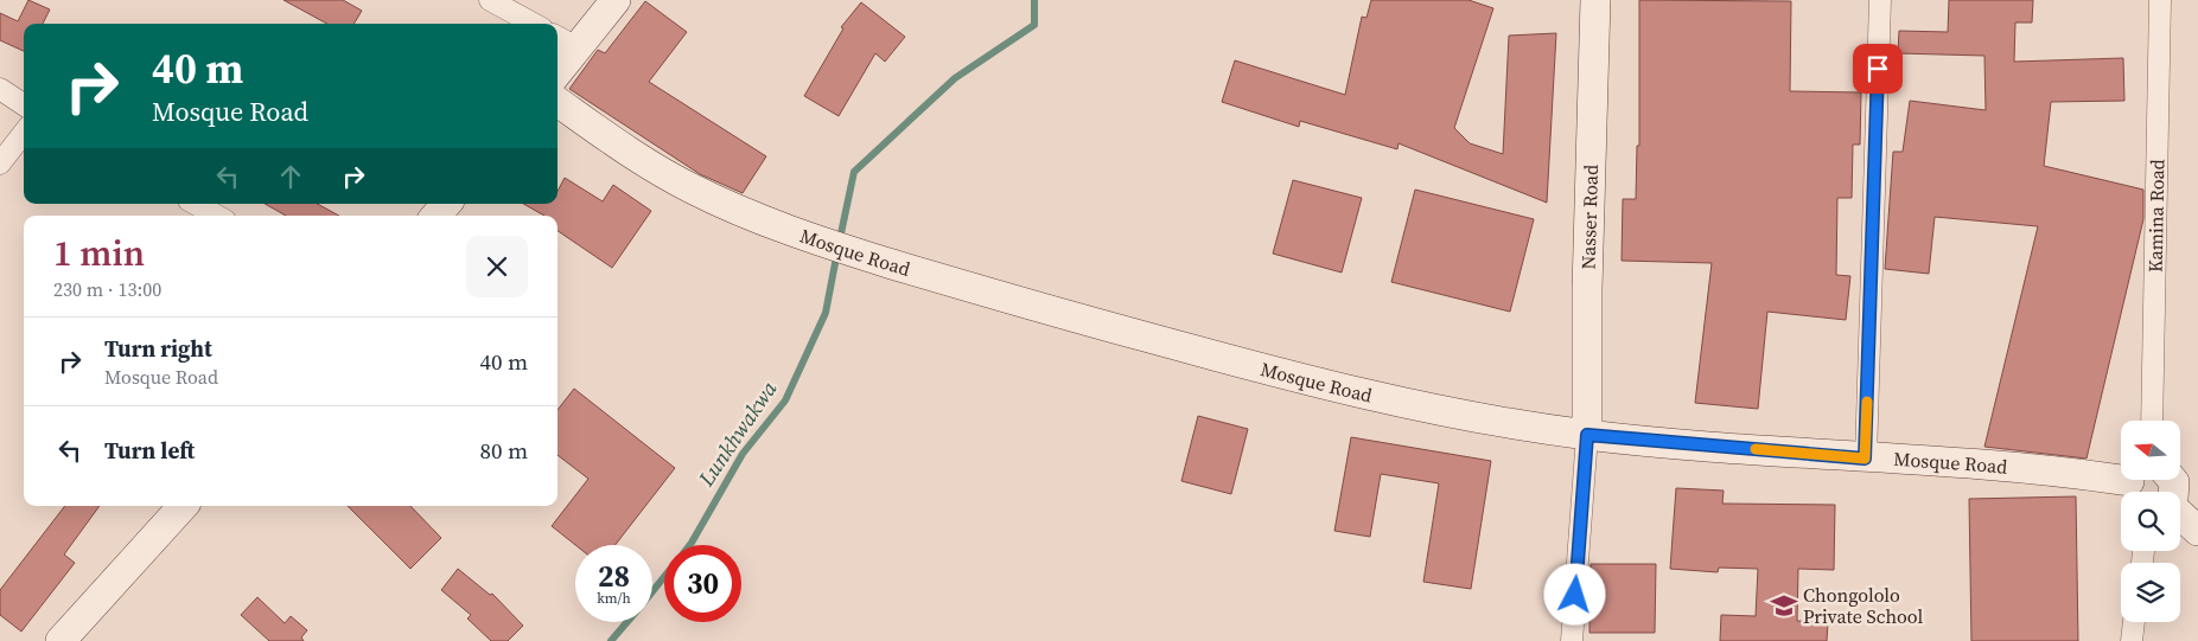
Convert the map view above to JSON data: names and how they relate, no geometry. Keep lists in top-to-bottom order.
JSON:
{
  "streets": {
    "street": ["Kamina Road", "Nasser Road", "Mosque Road"]
  },
  "crossings": [
    ["Nasser Road", "Mosque Road"]
  ],
  "water": ["Lunkhwakwa"],
  "places": {
    "school or university": ["Chongololo Private School"]
  },
  "north": "left",
  "page": {
    "turn": ["40 m", "Mosque Road"],
    "heading": ["1 min", "230 m · 13:00"],
    "list": [
      {
        "name": "Turn right",
        "note": "Mosque Road",
        "value": "40 m"
      },
      {
        "name": "Turn left",
        "value": "80 m"
      }
    ],
    "speed": "28 km/h",
    "limit": "30"
  }
}
